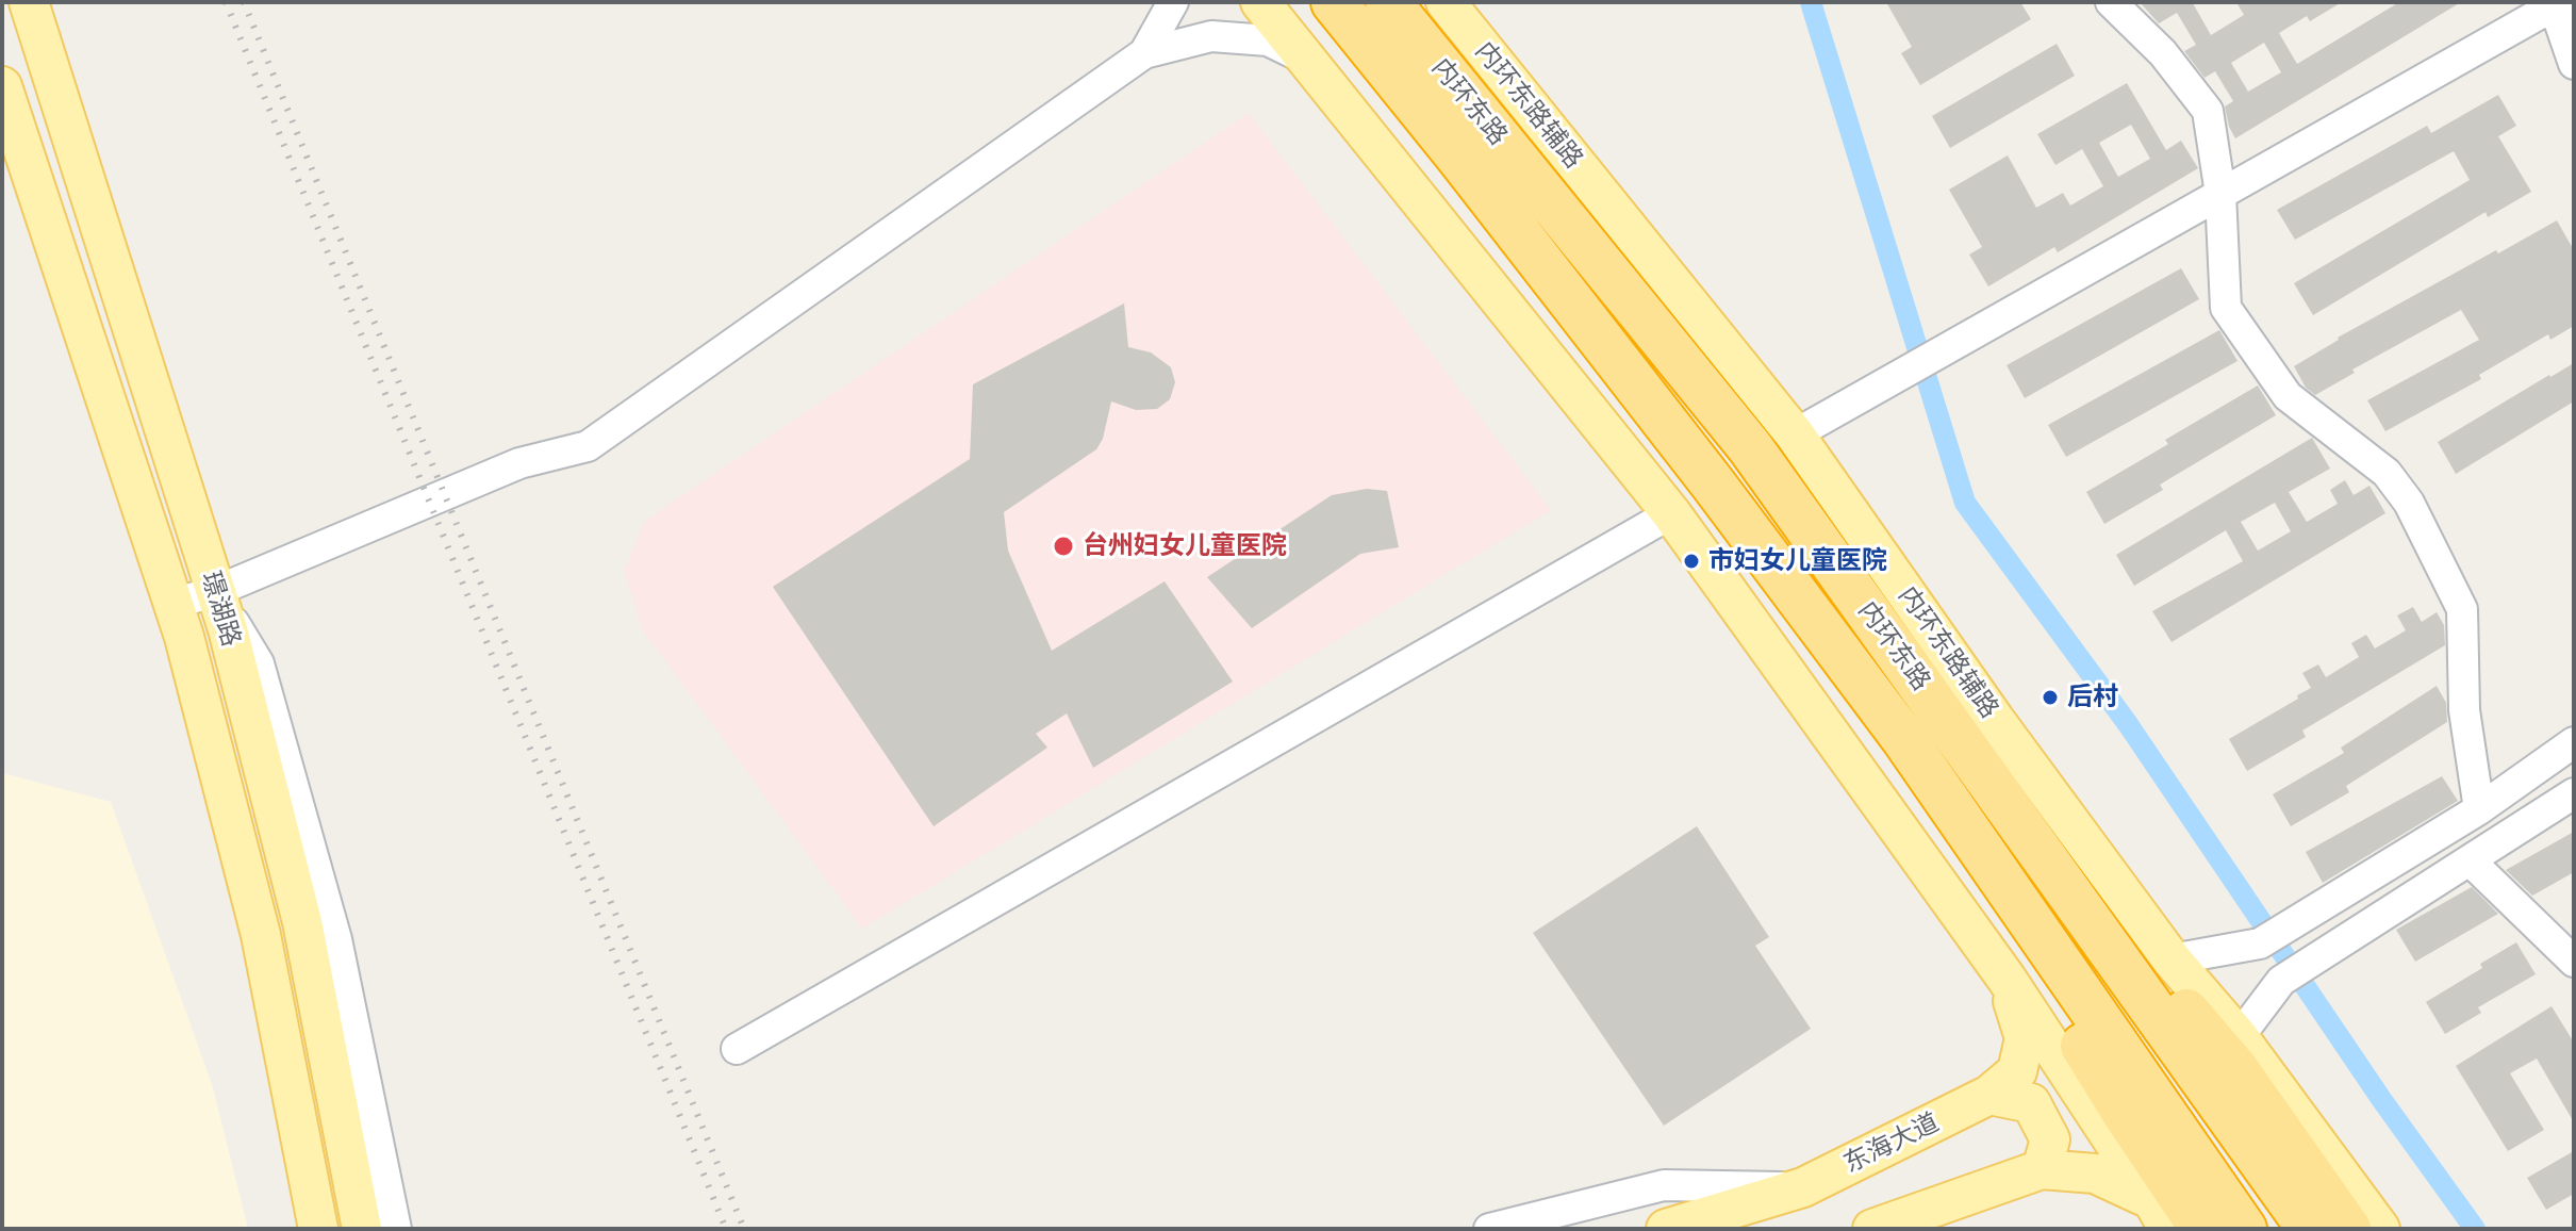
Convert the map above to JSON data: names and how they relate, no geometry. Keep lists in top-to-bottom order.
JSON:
{
  "streets": {
    "highway": ["内环东路"],
    "main road": ["内环东路辅路", "璟湖路", "东海大道"]
  },
  "places": ["台州妇女儿童医院", "市妇女儿童医院", "后村"]
}
